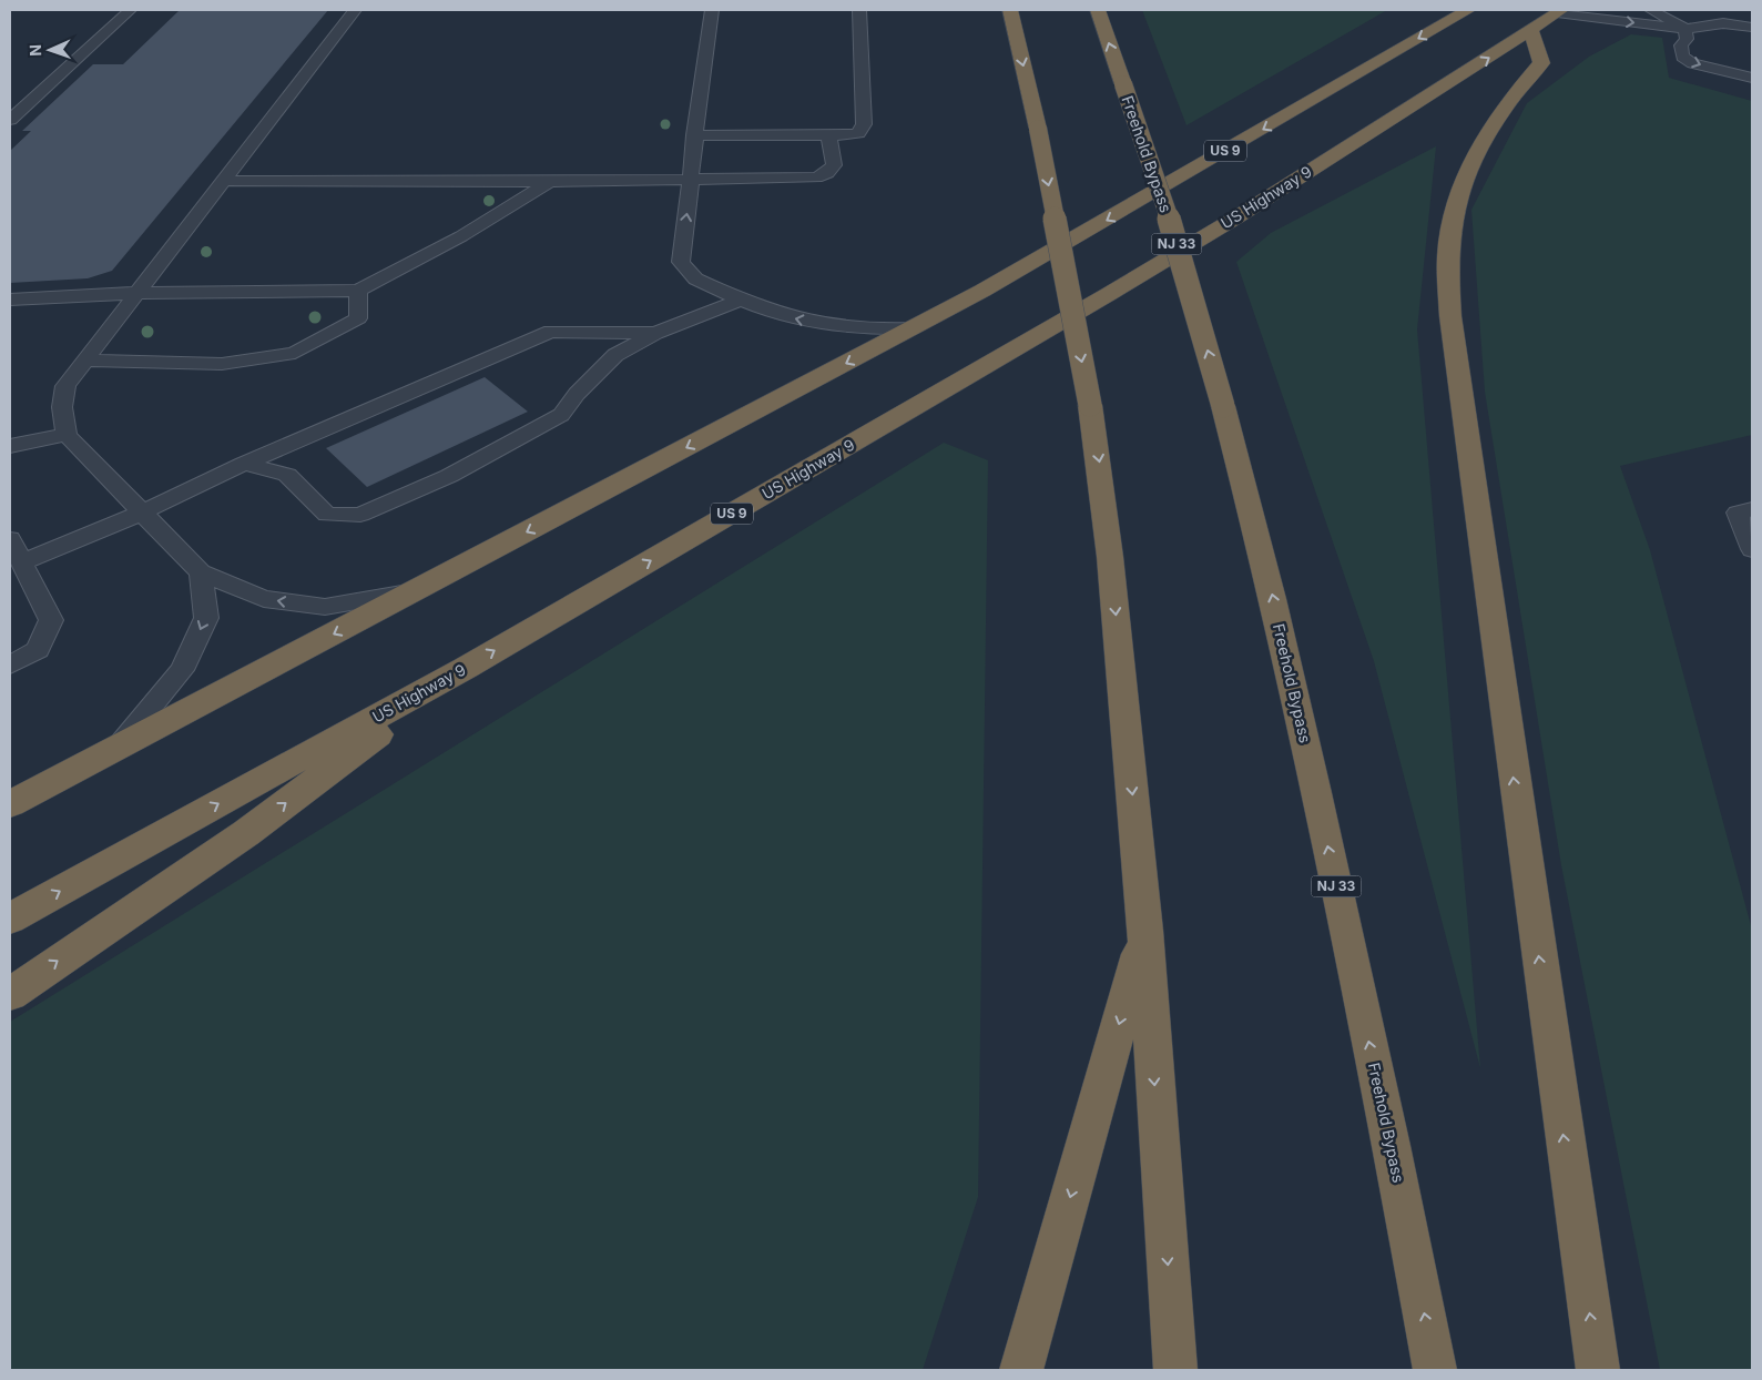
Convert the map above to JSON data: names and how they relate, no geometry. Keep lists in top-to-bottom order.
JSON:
{
  "streets": {
    "highway": [
      "US 9",
      "Freehold Bypass",
      "US Highway 9",
      "NJ 33"
    ]
  },
  "north": "left"
}
